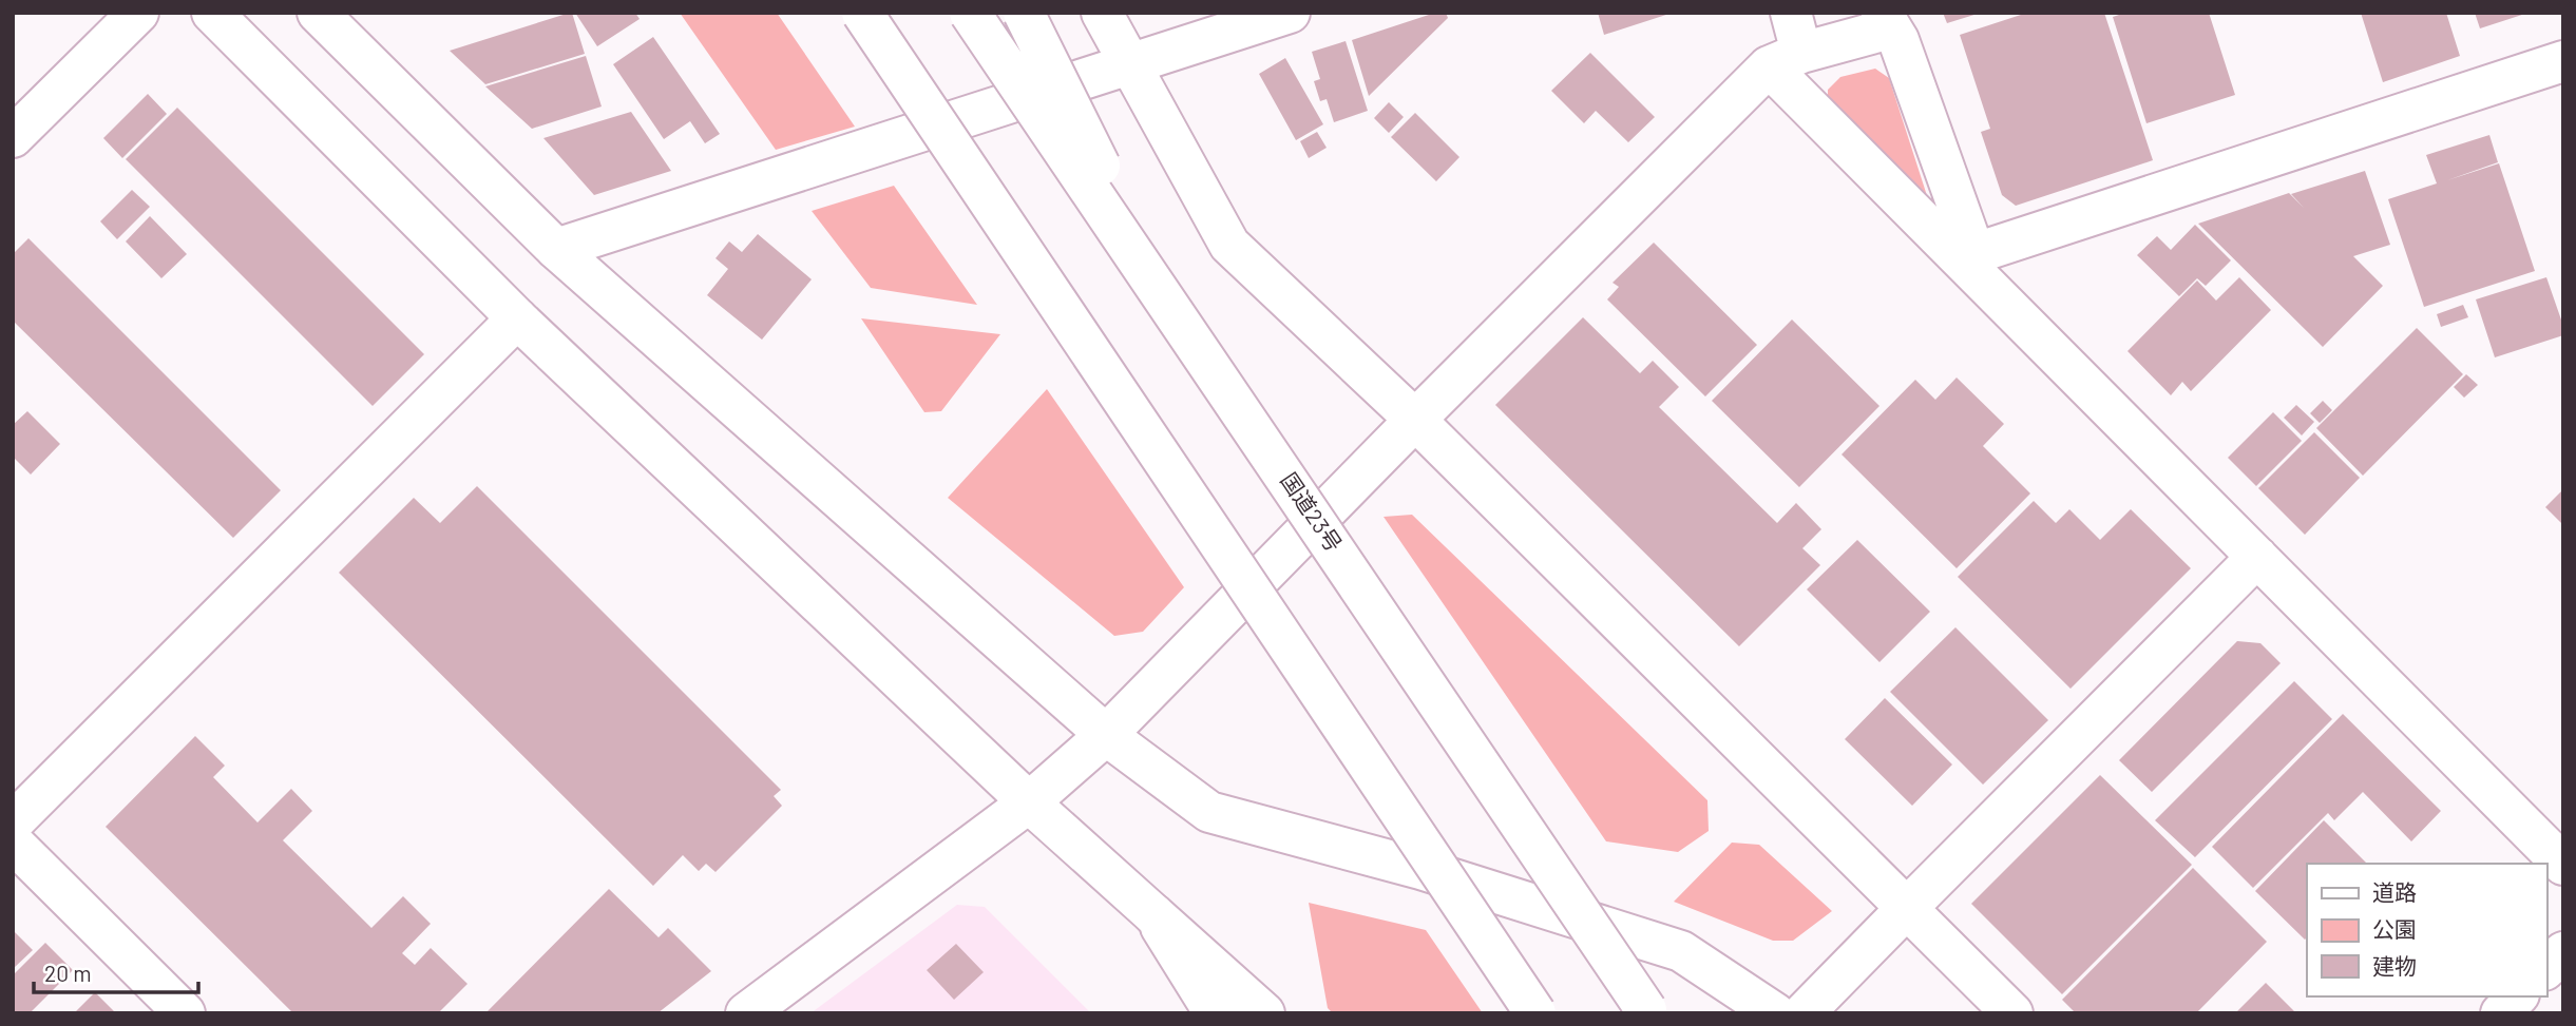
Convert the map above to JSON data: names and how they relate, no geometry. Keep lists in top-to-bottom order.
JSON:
{
  "streets": {
    "main road": ["国道23号"]
  },
  "legend": ["道路", "公園", "建物"],
  "scale_bar": "20 m"
}
